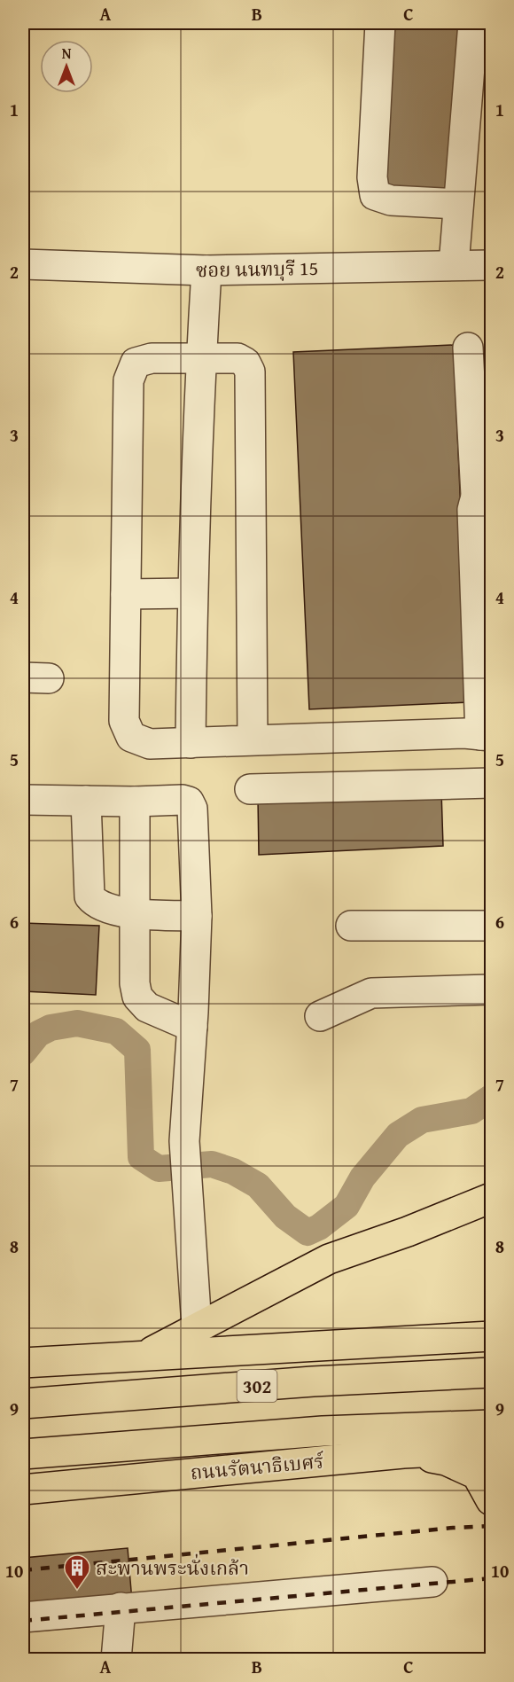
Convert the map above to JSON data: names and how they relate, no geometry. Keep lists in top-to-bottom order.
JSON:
{
  "streets": {
    "main road": ["302", "ถนนรัตนาธิเบศร์"],
    "street": ["ซอย นนทบุรี 15"]
  },
  "places": {
    "building": ["สะพานพระนั่งเกล้า"]
  },
  "north": "top",
  "grid": {
    "columns": ["A", "B", "C"],
    "rows": [
      "1",
      "2",
      "3",
      "4",
      "5",
      "6",
      "7",
      "8",
      "9",
      "10"
    ]
  }
}
